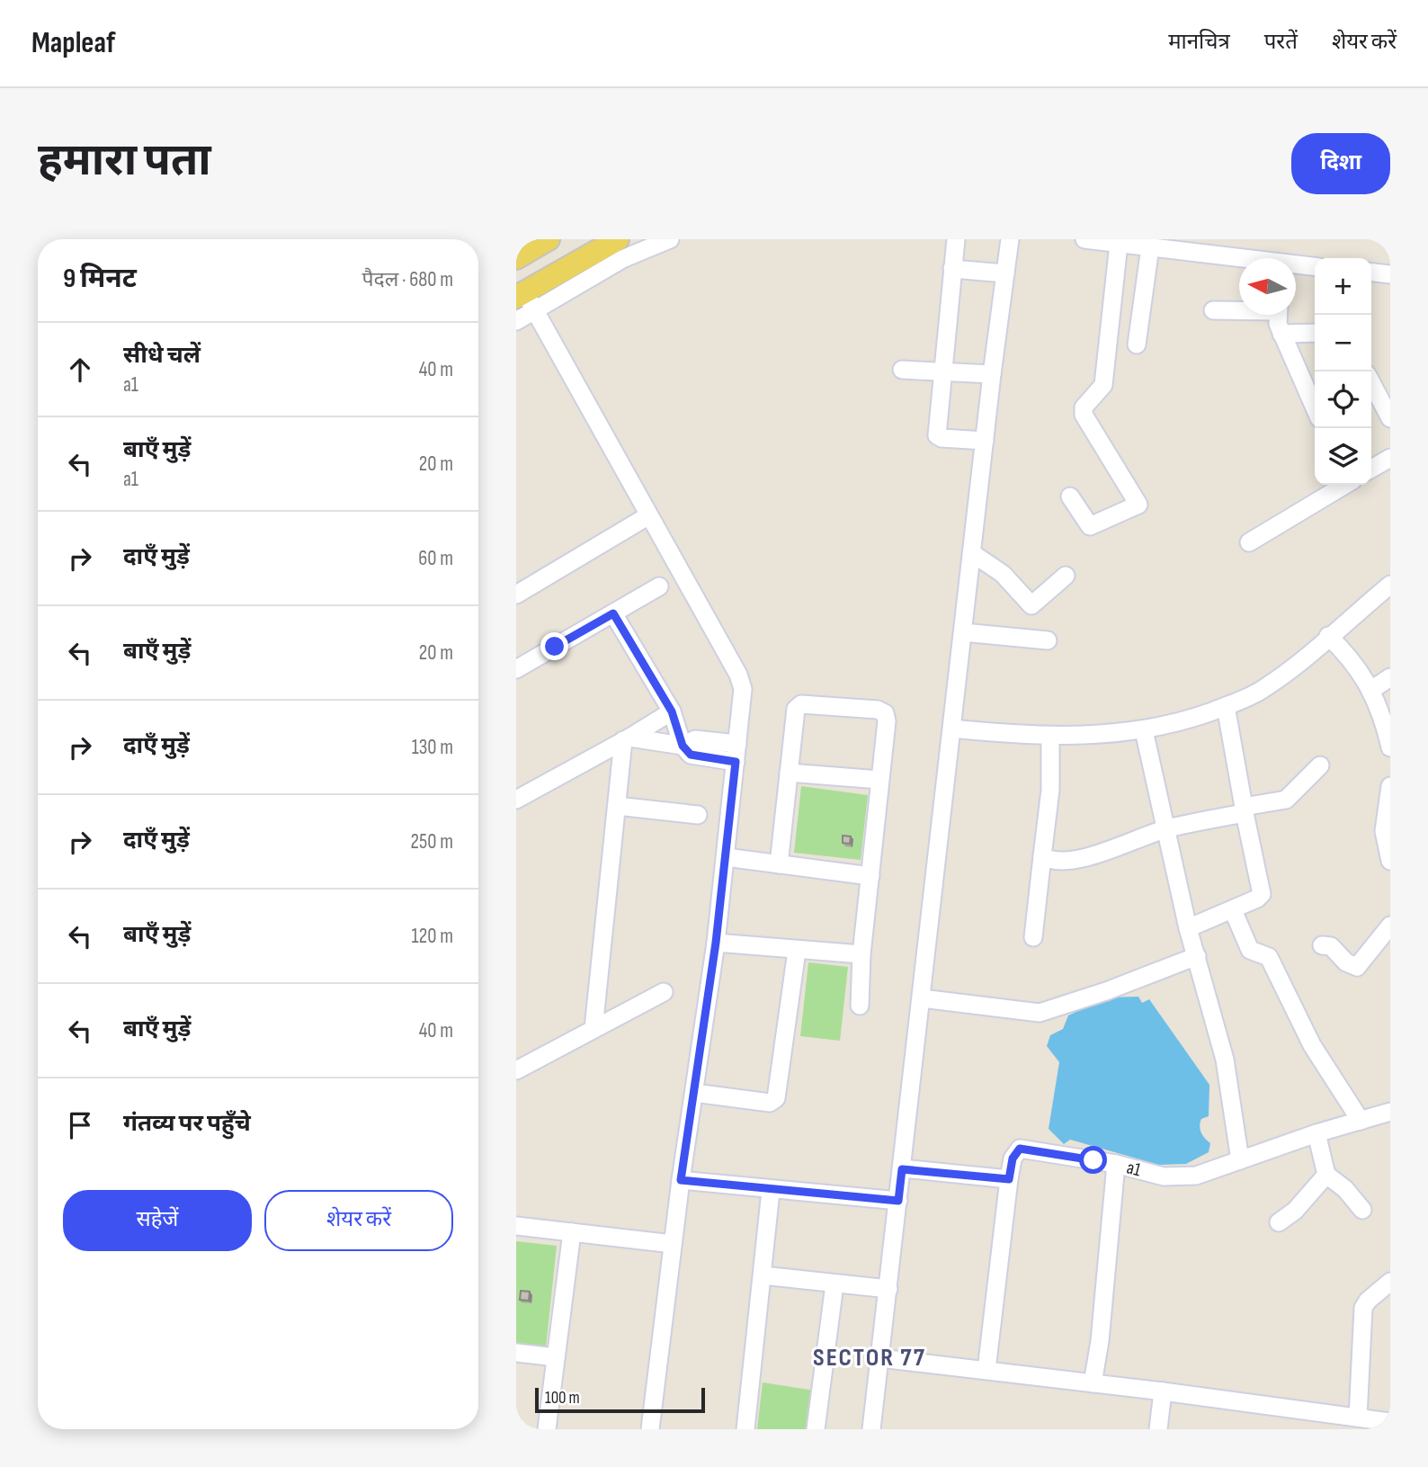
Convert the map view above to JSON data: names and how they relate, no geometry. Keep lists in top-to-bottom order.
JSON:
{
  "streets": {
    "street": ["a1"]
  },
  "districts": ["SECTOR 77"],
  "scale_bar": "100 m",
  "north": "left",
  "page": {
    "header": "Mapleaf",
    "nav": ["मानचित्र", "परतें", "शेयर करें"],
    "buttons": [
      "दिशा",
      ["सहेजें", "शेयर करें"]
    ],
    "title": "हमारा पता",
    "heading": ["9 मिनट", "पैदल · 680 m"],
    "map_buttons": ["+", "−"],
    "list": [
      ["सीधे चलें", "a1", "40 m"],
      ["बाएँ मुड़ें", "a1", "20 m"],
      ["दाएँ मुड़ें", "60 m"],
      ["बाएँ मुड़ें", "20 m"],
      ["दाएँ मुड़ें", "130 m"],
      ["दाएँ मुड़ें", "250 m"],
      ["बाएँ मुड़ें", "120 m"],
      ["बाएँ मुड़ें", "40 m"],
      "गंतव्य पर पहुँचे"
    ],
    "scale": "100 m"
  }
}
